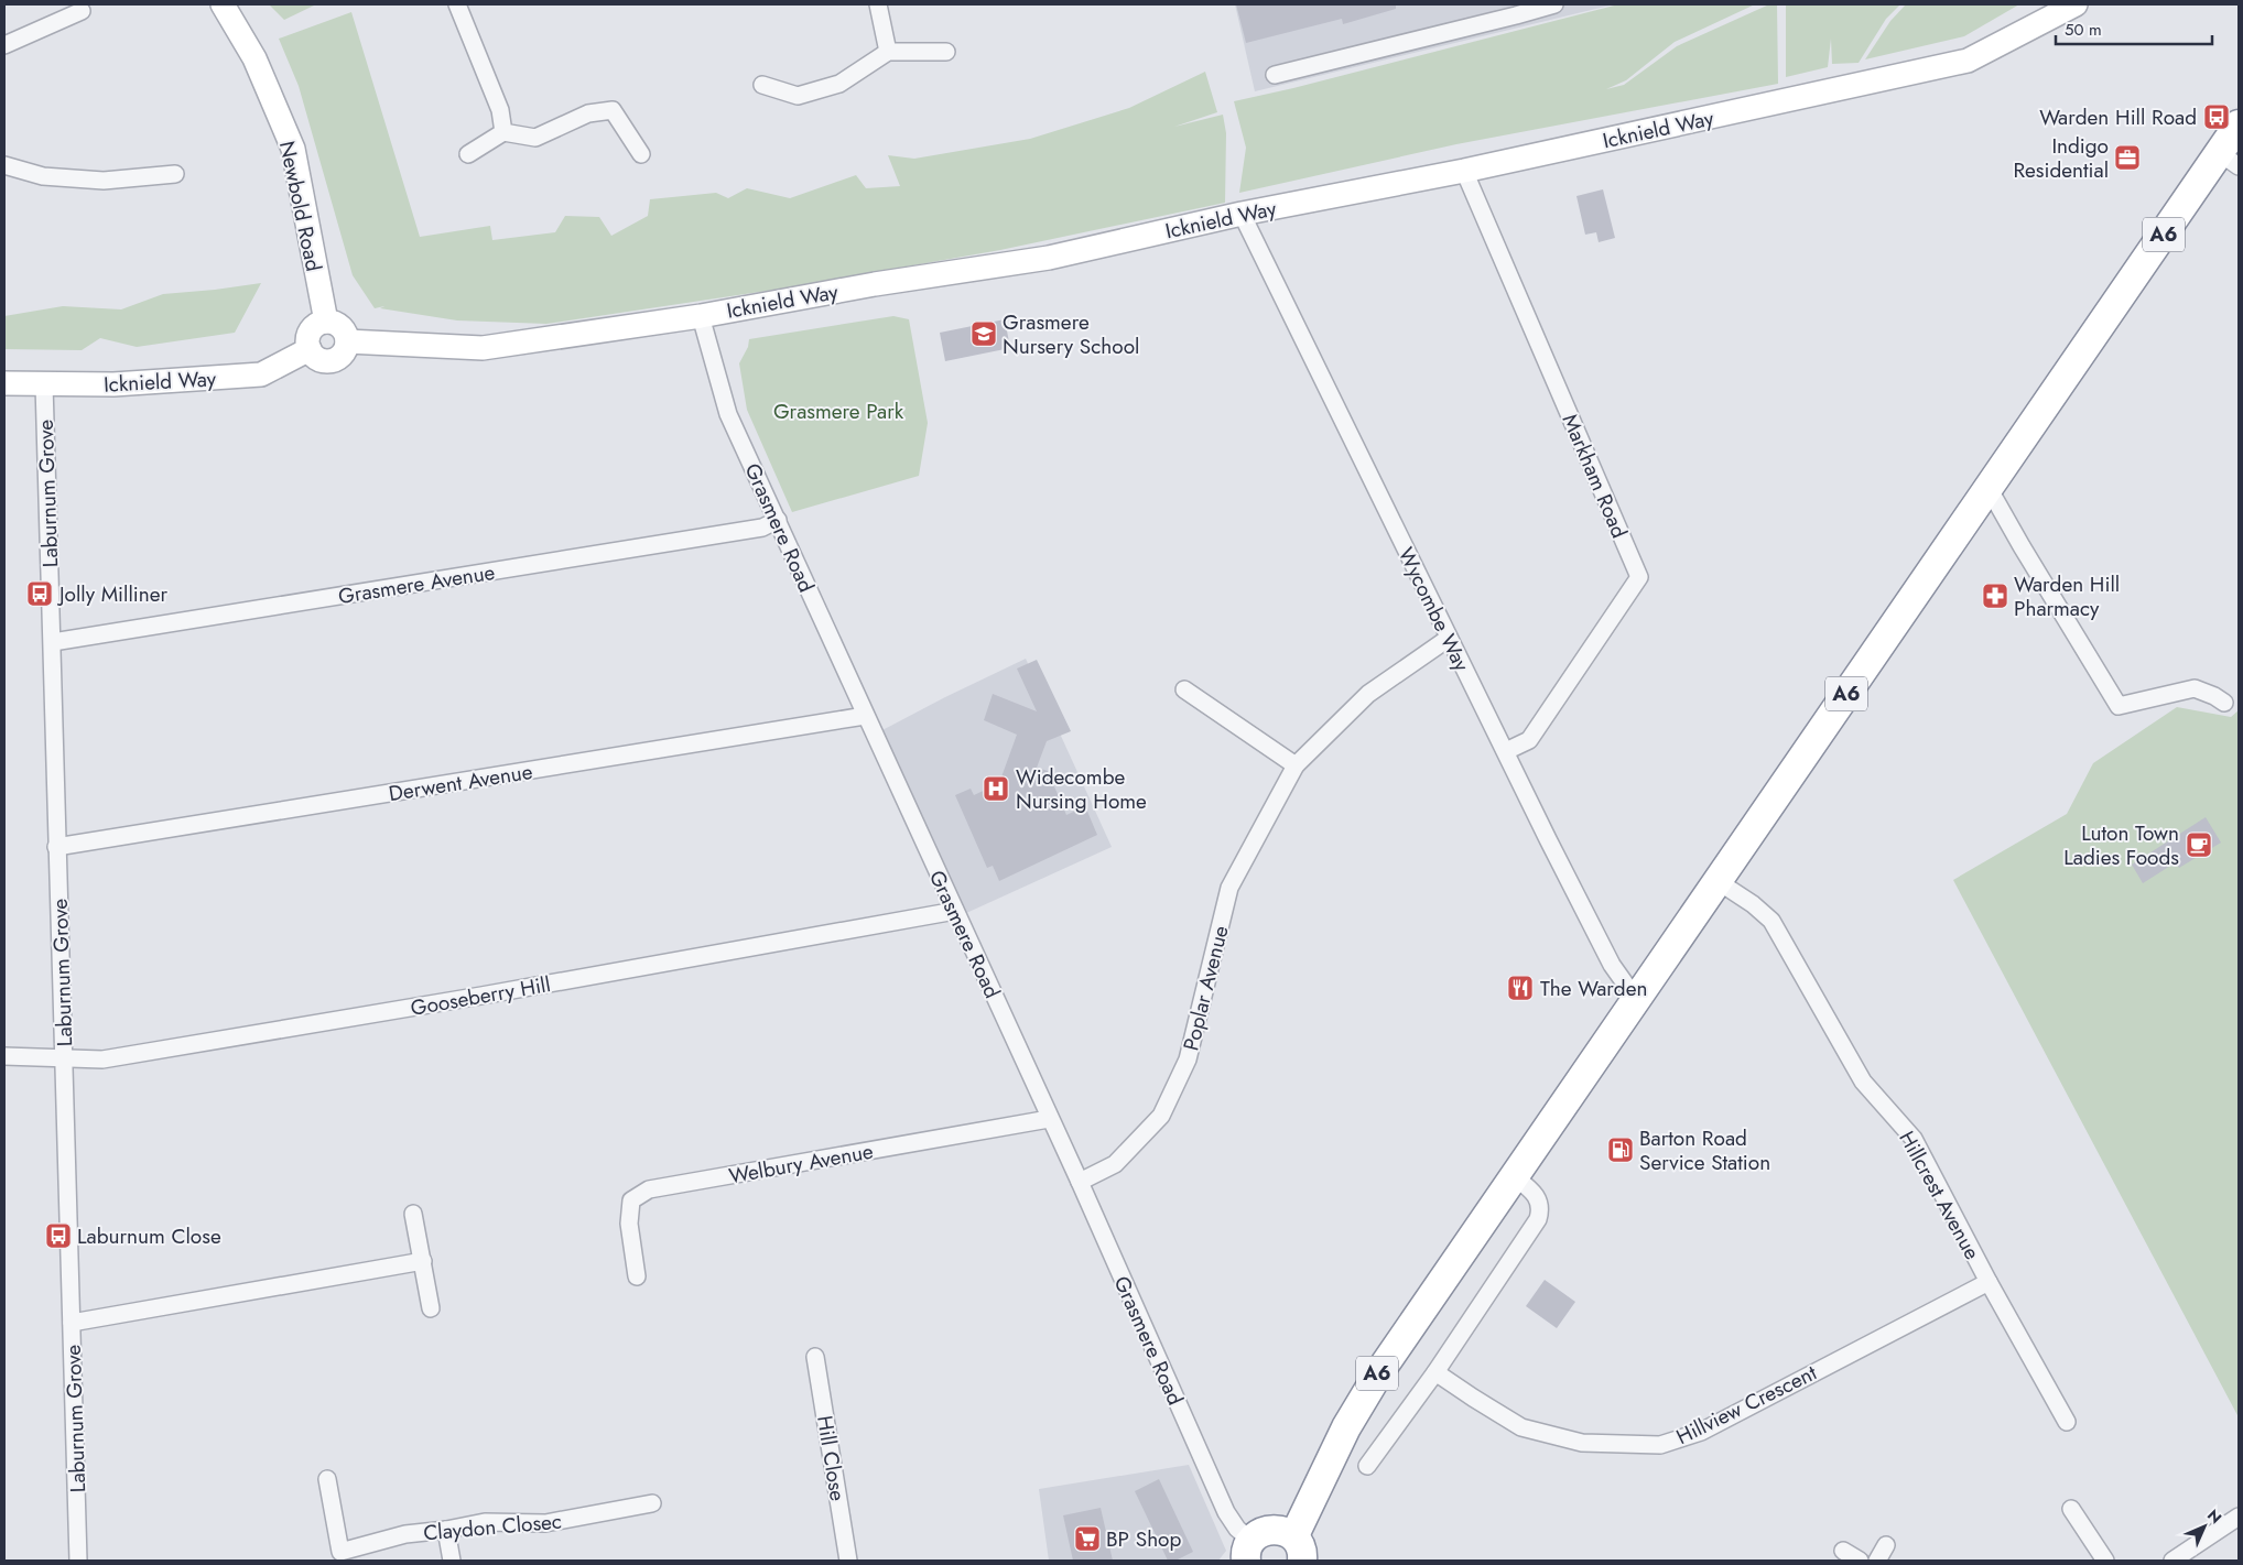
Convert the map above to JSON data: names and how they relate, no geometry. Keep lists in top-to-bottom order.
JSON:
{
  "streets": {
    "highway": ["A6"],
    "street": [
      "Icknield Way",
      "Newbold Road",
      "Markham Road",
      "Laburnum Grove",
      "Grasmere Road",
      "Grasmere Avenue",
      "Wycombe Way",
      "Derwent Avenue",
      "Poplar Avenue",
      "Gooseberry Hill",
      "Welbury Avenue",
      "Hillcrest Avenue",
      "Hillview Crescent",
      "Hill Close",
      "Claydon Closec"
    ]
  },
  "crossings": [
    ["Icknield Way", "Newbold Road"],
    ["Icknield Way", "Markham Road"],
    ["Icknield Way", "Laburnum Grove"],
    ["Icknield Way", "Grasmere Road"],
    ["Icknield Way", "Wycombe Way"],
    ["A6", "Wycombe Way"],
    ["A6", "Hillcrest Avenue"],
    ["Markham Road", "Wycombe Way"],
    ["Laburnum Grove", "Grasmere Avenue"],
    ["Laburnum Grove", "Derwent Avenue"],
    ["Laburnum Grove", "Gooseberry Hill"],
    ["Grasmere Road", "Grasmere Avenue"],
    ["Grasmere Road", "Derwent Avenue"],
    ["Grasmere Road", "Poplar Avenue"],
    ["Grasmere Road", "Gooseberry Hill"],
    ["Grasmere Road", "Welbury Avenue"],
    ["Wycombe Way", "Poplar Avenue"],
    ["Hillcrest Avenue", "Hillview Crescent"]
  ],
  "parks": ["Grasmere Park"],
  "places": {
    "bus stop": ["Warden Hill Road", "Jolly Milliner", "Laburnum Close"],
    "office": ["Indigo Residential"],
    "school or university": ["Grasmere Nursery School"],
    "pharmacy": ["Warden Hill Pharmacy"],
    "hospital": ["Widecombe Nursing Home"],
    "cafe": ["Luton Town Ladies Foods"],
    "restaurant": ["The Warden"],
    "fuel station": ["Barton Road Service Station"],
    "supermarket": ["BP Shop"]
  },
  "scale_bar": "50 m",
  "north": "top right"
}
